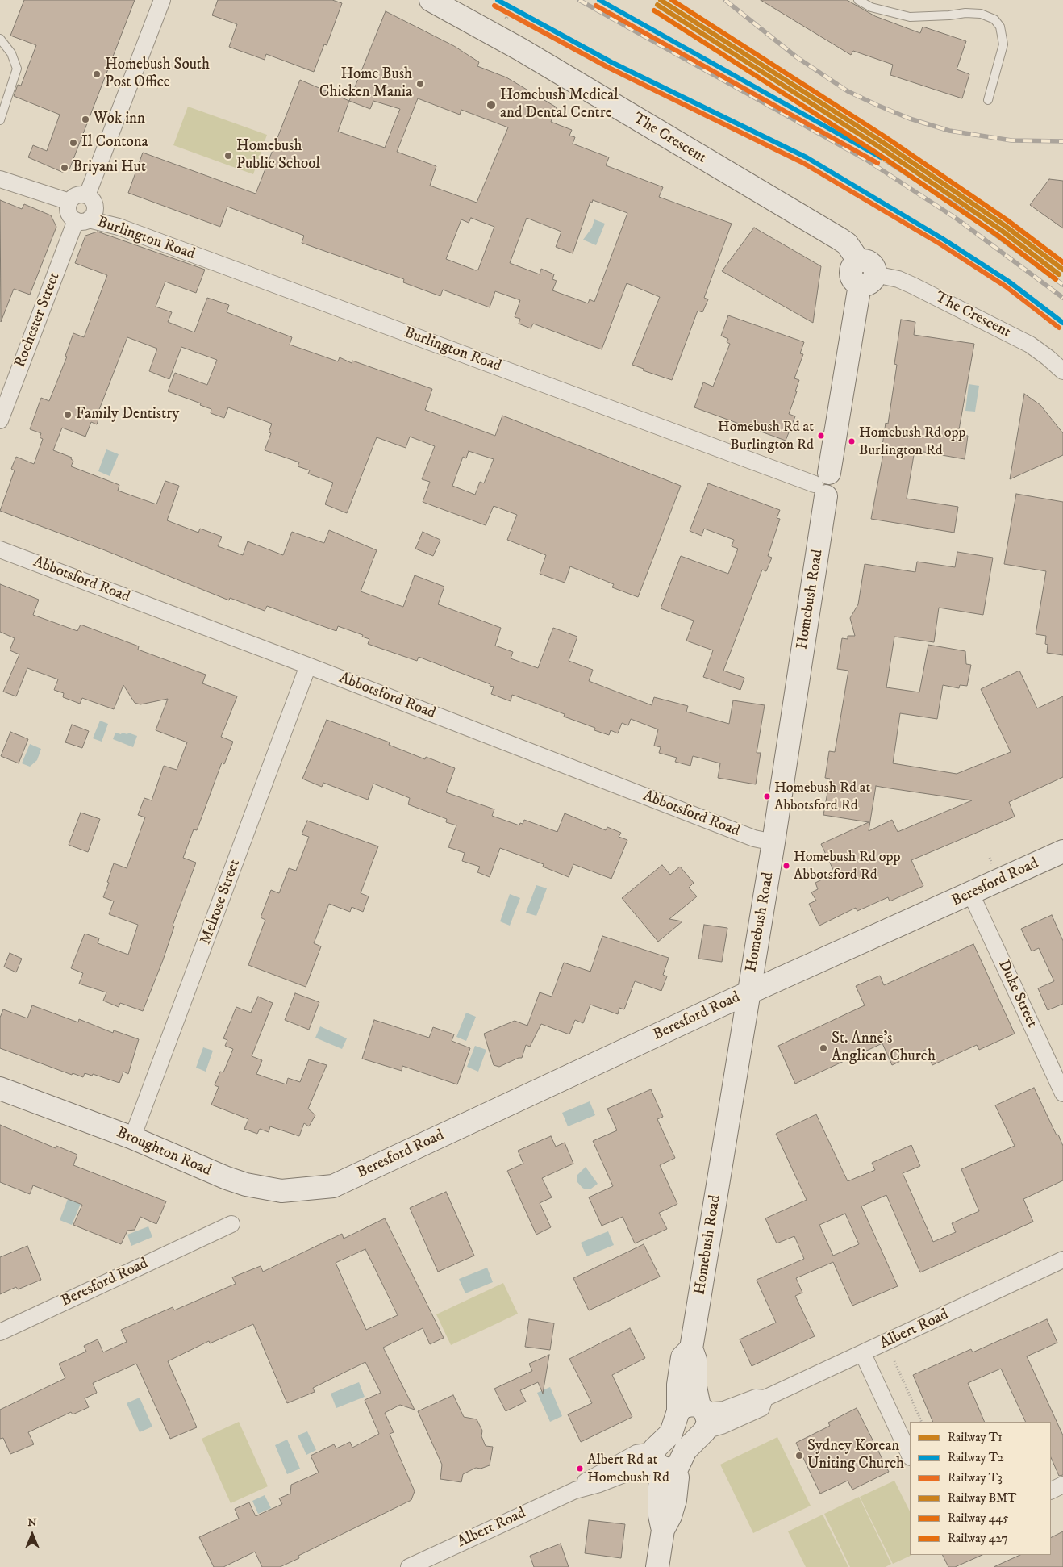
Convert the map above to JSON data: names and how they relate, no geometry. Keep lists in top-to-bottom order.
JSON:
{
  "streets": {
    "main road": [
      "The Crescent",
      "Homebush Road",
      "Beresford Road",
      "Broughton Road"
    ],
    "street": [
      "Burlington Road",
      "Rochester Street",
      "Abbotsford Road",
      "Melrose Street",
      "Duke Street",
      "Albert Road"
    ]
  },
  "crossings": [
    ["The Crescent", "Homebush Road"],
    ["Burlington Road", "Rochester Street"],
    ["Burlington Road", "Homebush Road"],
    ["Abbotsford Road", "Homebush Road"],
    ["Abbotsford Road", "Melrose Street"],
    ["Homebush Road", "Beresford Road"],
    ["Homebush Road", "Albert Road"],
    ["Beresford Road", "Duke Street"],
    ["Beresford Road", "Broughton Road"],
    ["Melrose Street", "Broughton Road"]
  ],
  "places": [
    "Homebush South Post Office",
    "Home Bush Chicken Mania",
    "Homebush Medical and Dental Centre",
    "Wok inn",
    "Il Contona",
    "Homebush Public School",
    "Briyani Hut",
    "Family Dentistry",
    "Homebush Rd at Burlington Rd",
    "Homebush Rd opp Burlington Rd",
    "Homebush Rd at Abbotsford Rd",
    "Homebush Rd opp Abbotsford Rd",
    "St. Anne's Anglican Church",
    "Sydney Korean Uniting Church",
    "Albert Rd at Homebush Rd"
  ],
  "lines": [
    "rail line T1",
    "rail line T2",
    "rail line 445",
    "rail line BMT",
    "rail line T3",
    "rail line 427"
  ],
  "legend": [
    "Railway T1",
    "Railway T2",
    "Railway T3",
    "Railway BMT",
    "Railway 445",
    "Railway 427"
  ],
  "north": "top"
}
